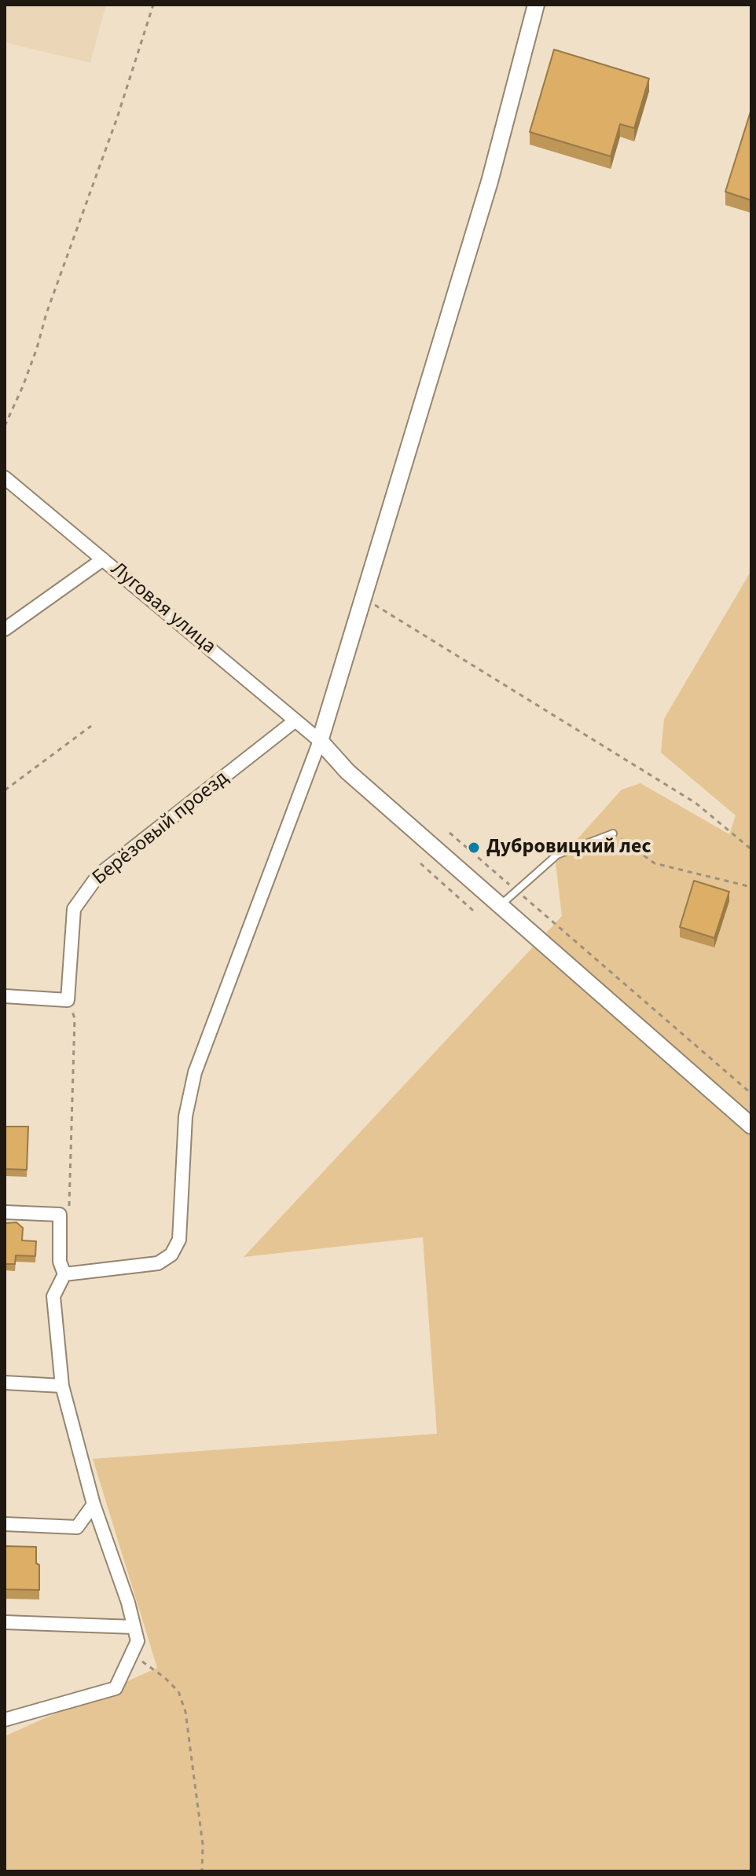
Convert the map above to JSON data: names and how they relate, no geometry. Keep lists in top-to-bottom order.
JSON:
{
  "streets": {
    "street": ["Луговая улица", "Берёзовый проезд"]
  },
  "crossings": [
    ["Луговая улица", "Берёзовый проезд"]
  ],
  "places": ["Дубровицкий лес"]
}
